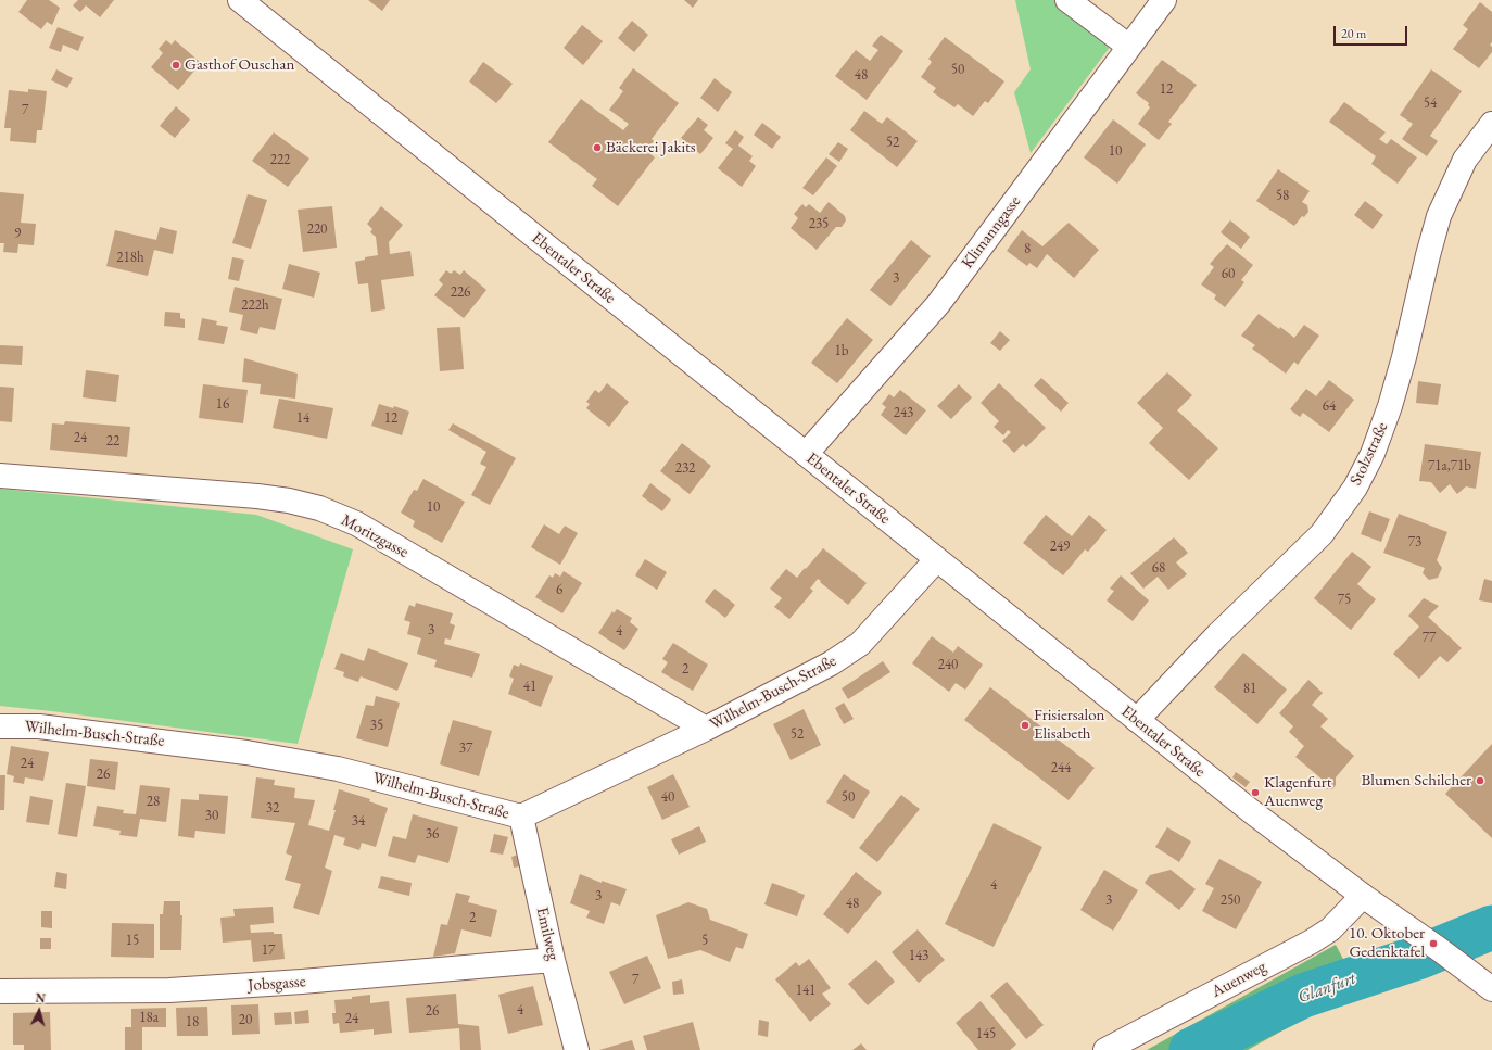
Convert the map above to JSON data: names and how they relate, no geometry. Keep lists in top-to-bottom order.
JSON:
{
  "streets": {
    "street": [
      "Klimanngasse",
      "Ebentaler Straße",
      "Stolzstraße",
      "Moritzgasse",
      "Wilhelm-Busch-Straße",
      "Emilweg",
      "Auenweg",
      "Jobsgasse"
    ]
  },
  "crossings": [
    ["Klimanngasse", "Ebentaler Straße"],
    ["Ebentaler Straße", "Stolzstraße"],
    ["Ebentaler Straße", "Wilhelm-Busch-Straße"],
    ["Ebentaler Straße", "Auenweg"],
    ["Moritzgasse", "Wilhelm-Busch-Straße"],
    ["Wilhelm-Busch-Straße", "Emilweg"],
    ["Emilweg", "Jobsgasse"]
  ],
  "water": ["Glanfurt"],
  "places": [
    "Gasthof Ouschan",
    "Bäckerei Jakits",
    "Frisiersalon Elisabeth",
    "Blumen Schilcher",
    "Klagenfurt Auenweg",
    "10. Oktober Gedenktafel"
  ],
  "house_numbers": [
    "50",
    "48",
    "12",
    "54",
    "7",
    "52",
    "10",
    "222",
    "58",
    "235",
    "220",
    "9",
    "8",
    "218h",
    "60",
    "3",
    "226",
    "222h",
    "1b",
    "16",
    "64",
    "243",
    "14",
    "12",
    "24",
    "22",
    "71a,71b",
    "232",
    "10",
    "73",
    "249",
    "68",
    "6",
    "75",
    "3",
    "4",
    "77",
    "240",
    "2",
    "41",
    "81",
    "35",
    "52",
    "37",
    "24",
    "244",
    "26",
    "40",
    "50",
    "28",
    "32",
    "30",
    "34",
    "36",
    "4",
    "3",
    "3",
    "250",
    "48",
    "2",
    "15",
    "5",
    "17",
    "143",
    "7",
    "141",
    "4",
    "26",
    "18a",
    "24",
    "20",
    "18",
    "145"
  ],
  "scale_bar": "20 m",
  "north": "top"
}
